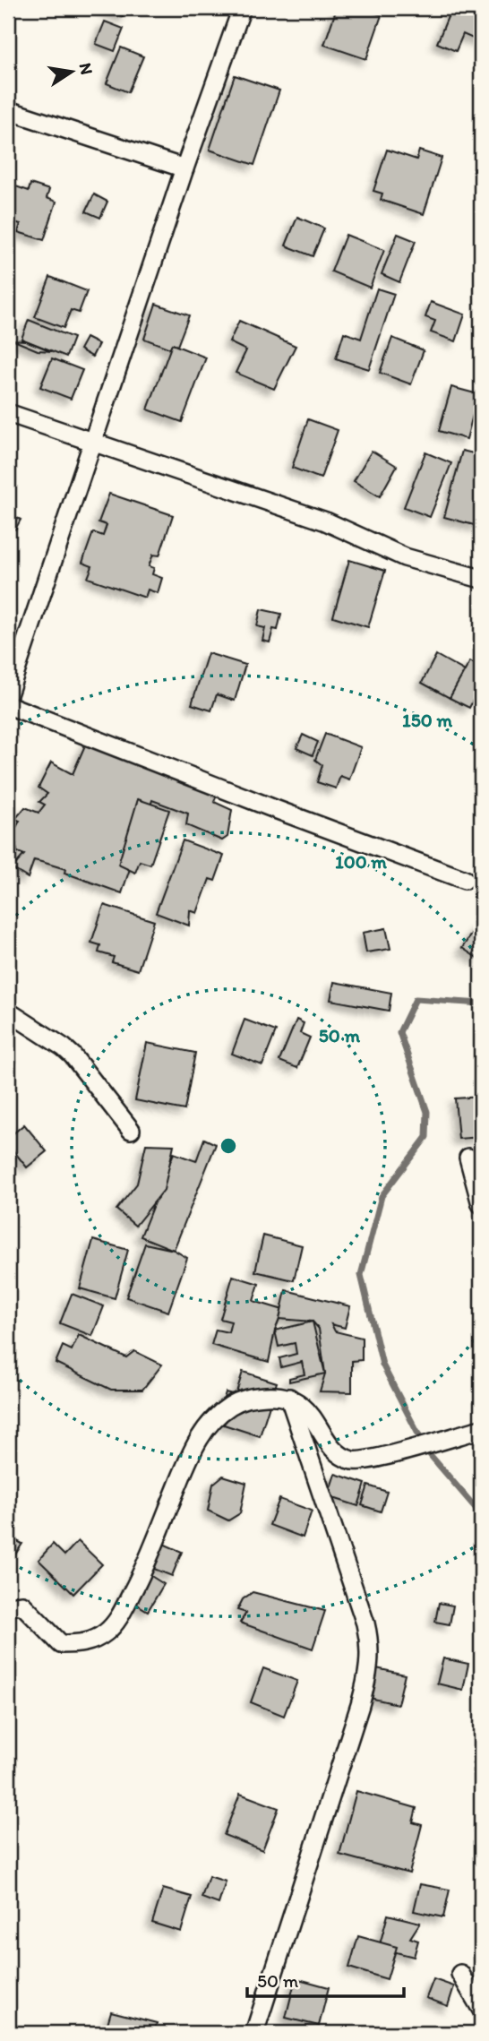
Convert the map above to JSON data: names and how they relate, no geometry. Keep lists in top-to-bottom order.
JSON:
{
  "scale_bar": "50 m",
  "north": "right",
  "rings": ["150 m", "100 m", "50 m"]
}
